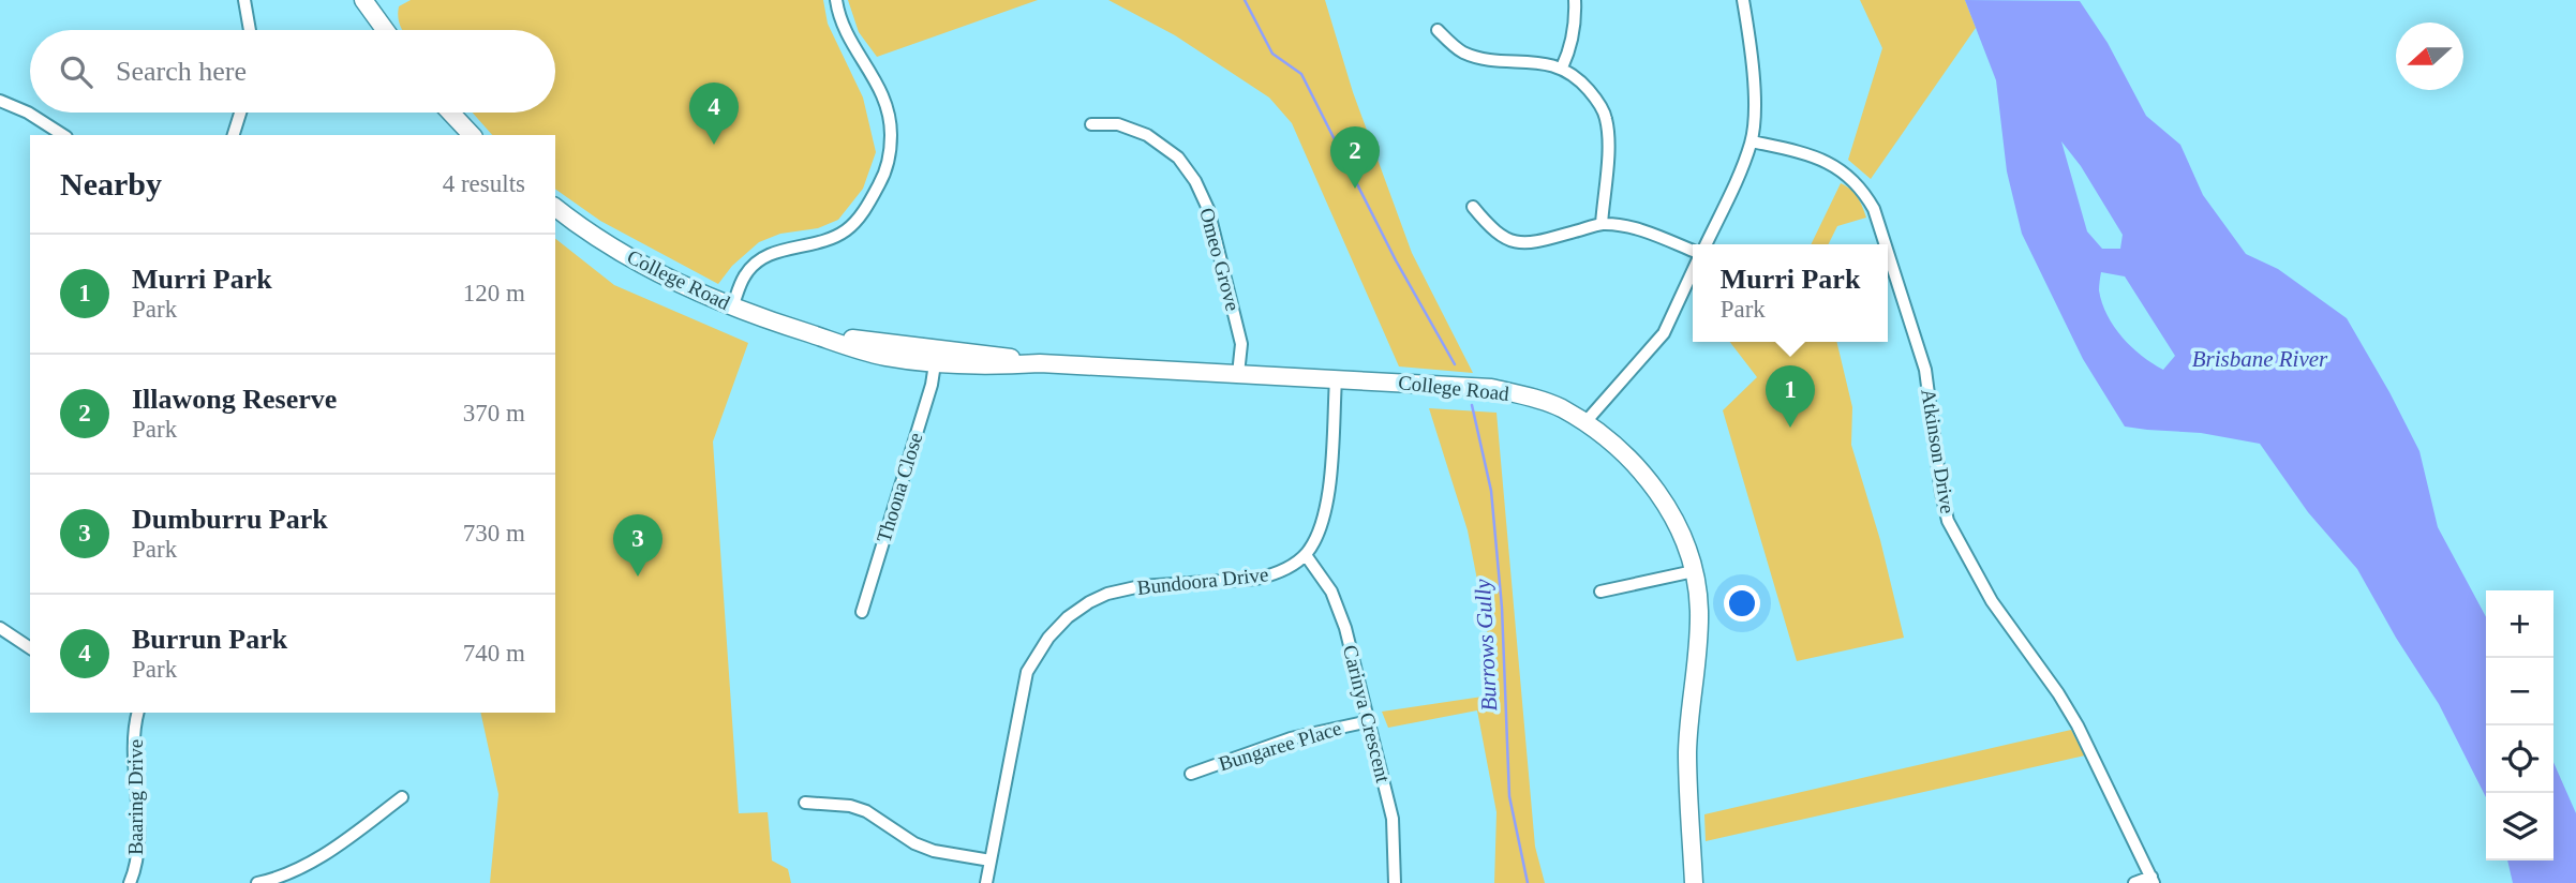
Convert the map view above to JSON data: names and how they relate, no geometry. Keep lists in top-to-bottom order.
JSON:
{
  "streets": {
    "main road": ["College Road"],
    "street": [
      "Omeo Grove",
      "Atkinson Drive",
      "Thoona Close",
      "Bundoora Drive",
      "Carinya Crescent",
      "Bungaree Place",
      "Baaring Drive"
    ]
  },
  "crossings": [
    ["Omeo Grove", "College Road"],
    ["College Road", "Thoona Close"],
    ["Bundoora Drive", "Carinya Crescent"],
    ["Carinya Crescent", "Bungaree Place"]
  ],
  "water": ["Brisbane River", "Burrows Gully"],
  "north": "left",
  "page": {
    "search": "Search here",
    "pins": [
      "4",
      "2",
      "1",
      "3"
    ],
    "heading": ["Nearby", "4 results"],
    "list": [
      {
        "mark": "1",
        "name": "Murri Park",
        "note": "Park",
        "value": "120 m"
      },
      {
        "mark": "2",
        "name": "Illawong Reserve",
        "note": "Park",
        "value": "370 m"
      },
      {
        "mark": "3",
        "name": "Dumburru Park",
        "note": "Park",
        "value": "730 m"
      },
      {
        "mark": "4",
        "name": "Burrun Park",
        "note": "Park",
        "value": "740 m"
      }
    ],
    "popup": ["Murri Park", "Park"],
    "map_buttons": ["+", "−"]
  }
}
